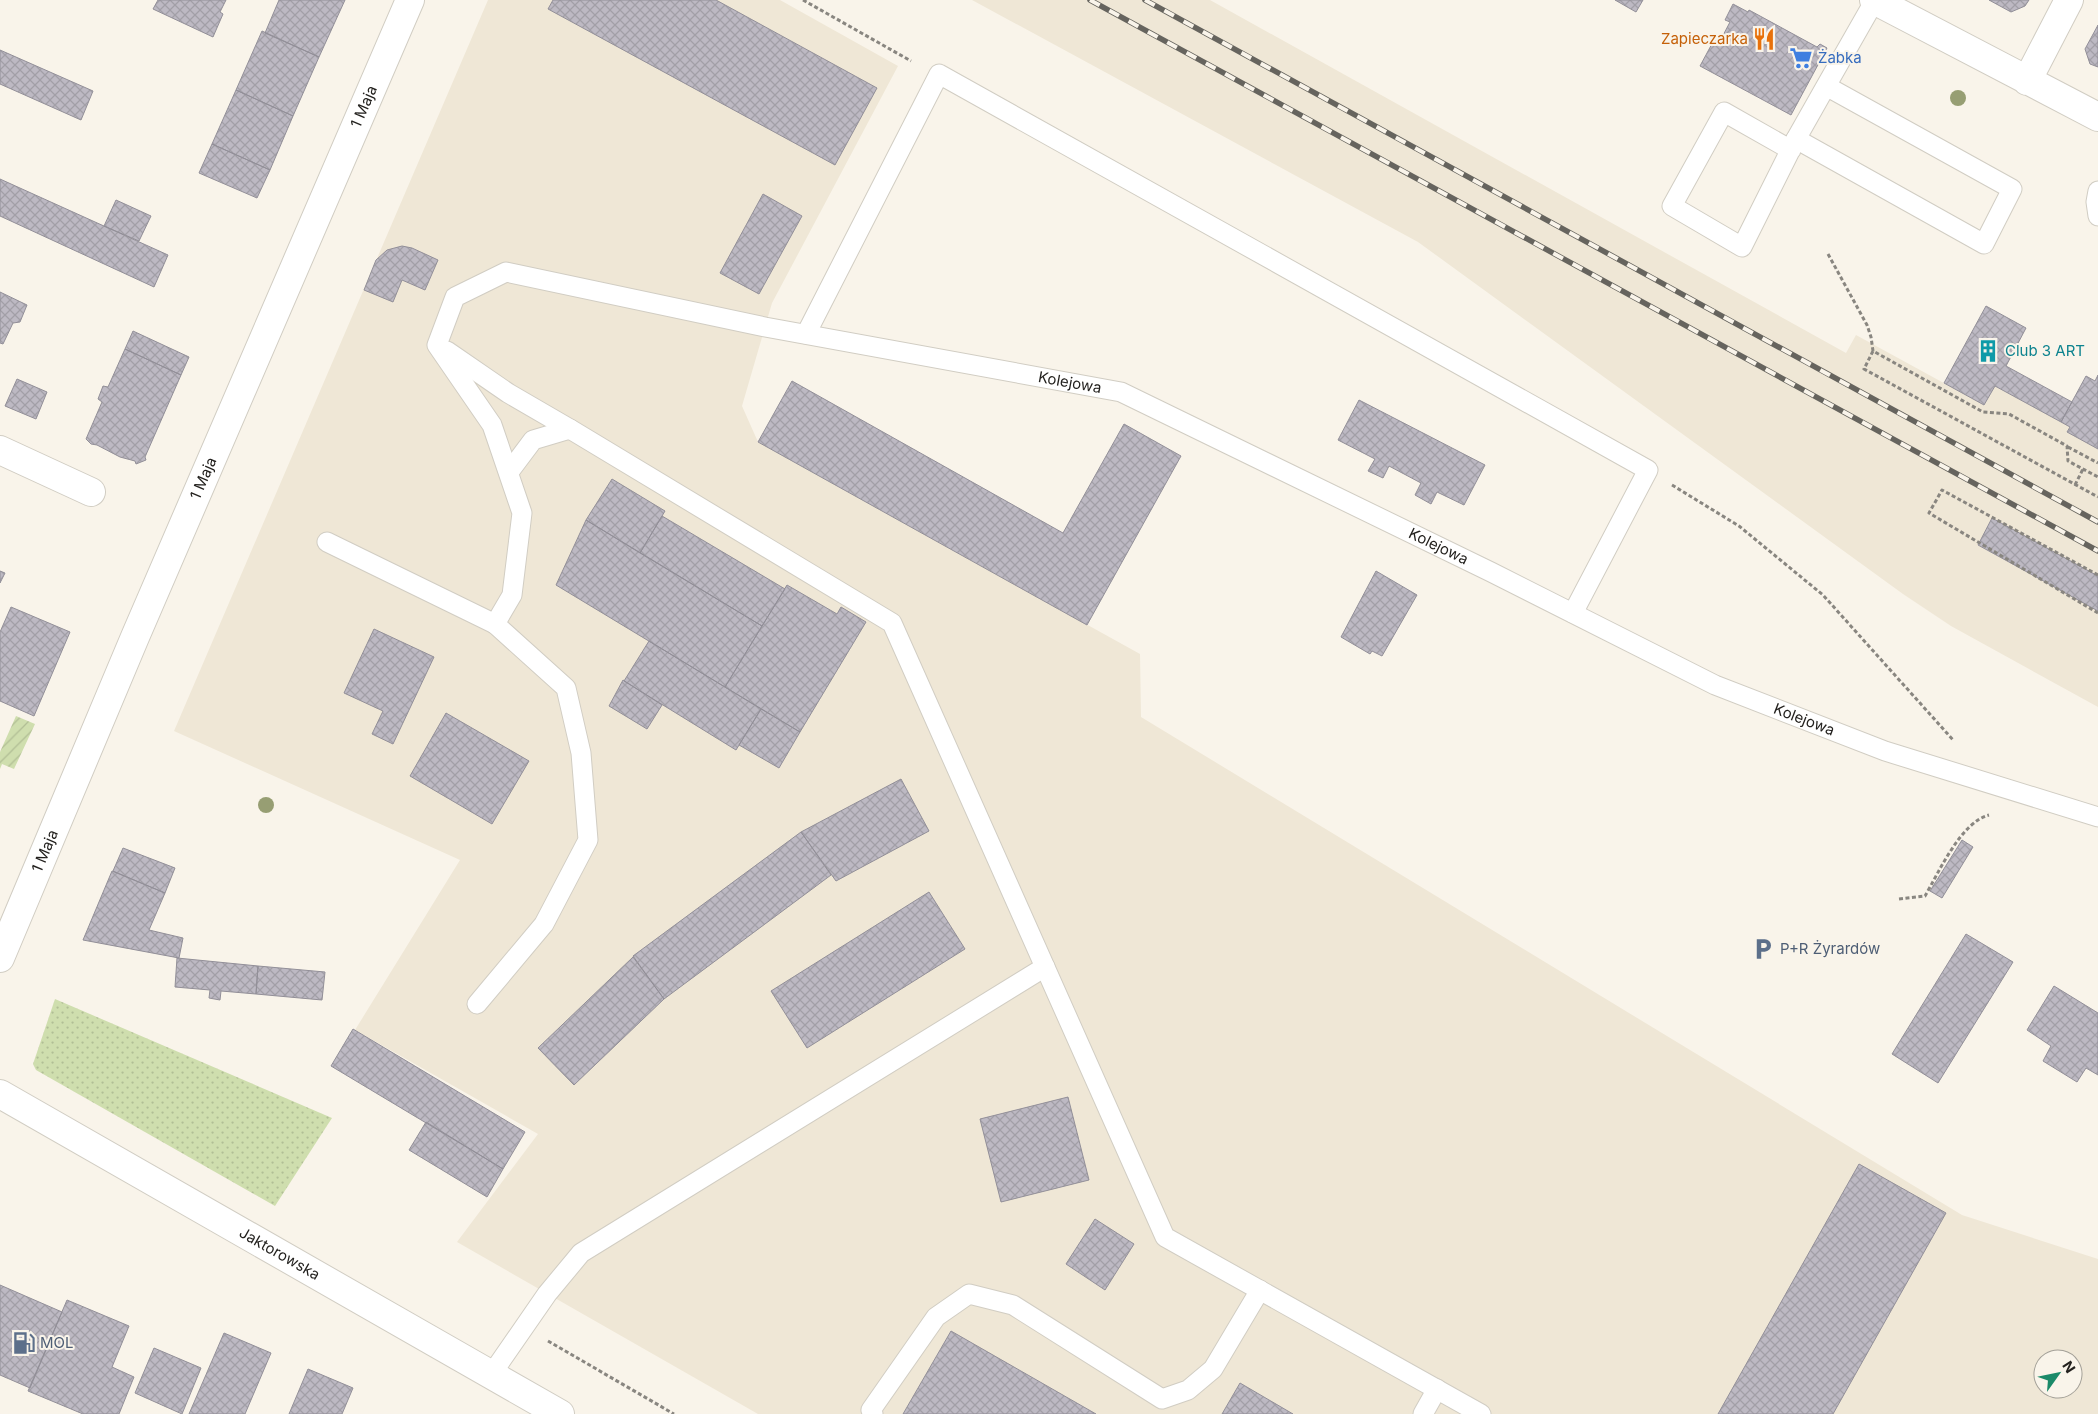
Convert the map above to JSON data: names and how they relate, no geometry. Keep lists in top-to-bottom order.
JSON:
{
  "streets": {
    "street": ["1 Maja", "Jaktorowska"],
    "lane": ["Kolejowa"]
  },
  "places": {
    "restaurant": ["Zapieczarka"],
    "supermarket": ["Żabka"],
    "building": ["Club 3 ART"],
    "parking": ["P+R Żyrardów"],
    "fuel station": ["MOL"]
  },
  "north": "top right"
}
